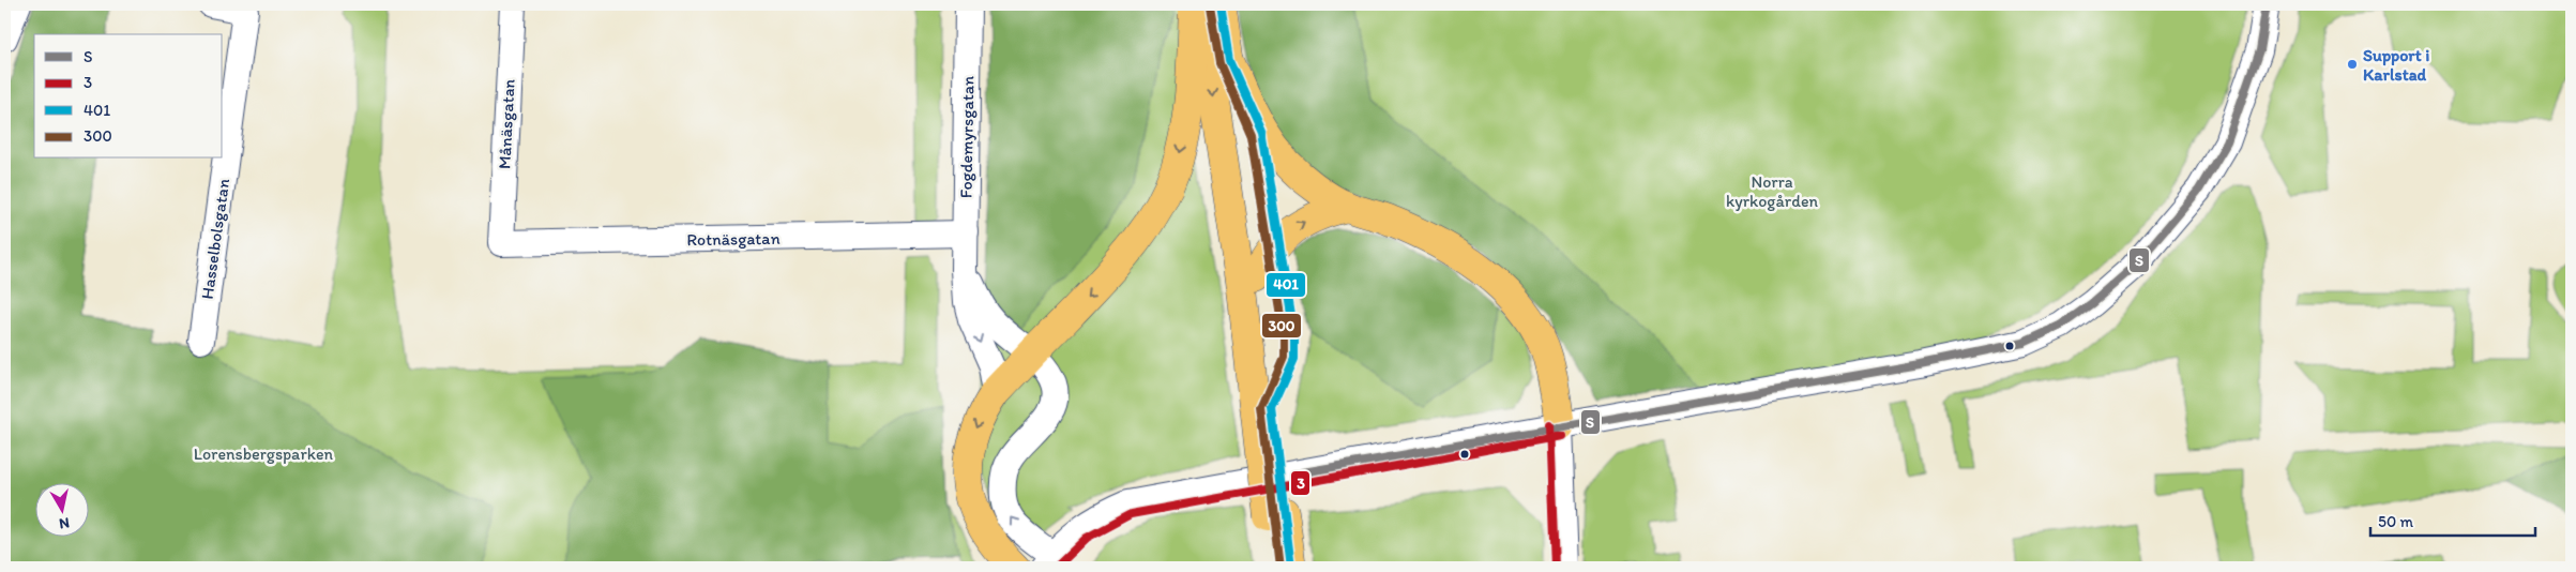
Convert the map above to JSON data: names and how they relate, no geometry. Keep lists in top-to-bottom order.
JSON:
{
  "streets": {
    "street": [
      "Månäsgatan",
      "Fogdemyrsgatan",
      "Hasselbolsgatan",
      "Rotnäsgatan"
    ]
  },
  "crossings": [
    ["Månäsgatan", "Rotnäsgatan"],
    ["Fogdemyrsgatan", "Rotnäsgatan"]
  ],
  "parks": ["Norra kyrkogården", "Lorensbergsparken"],
  "places": ["Support i Karlstad"],
  "lines": [
    "transit line S",
    "transit line 401",
    "transit line 300",
    "transit line 3"
  ],
  "legend": [
    "S",
    "3",
    "401",
    "300"
  ],
  "scale_bar": "50 m",
  "north": "bottom"
}
